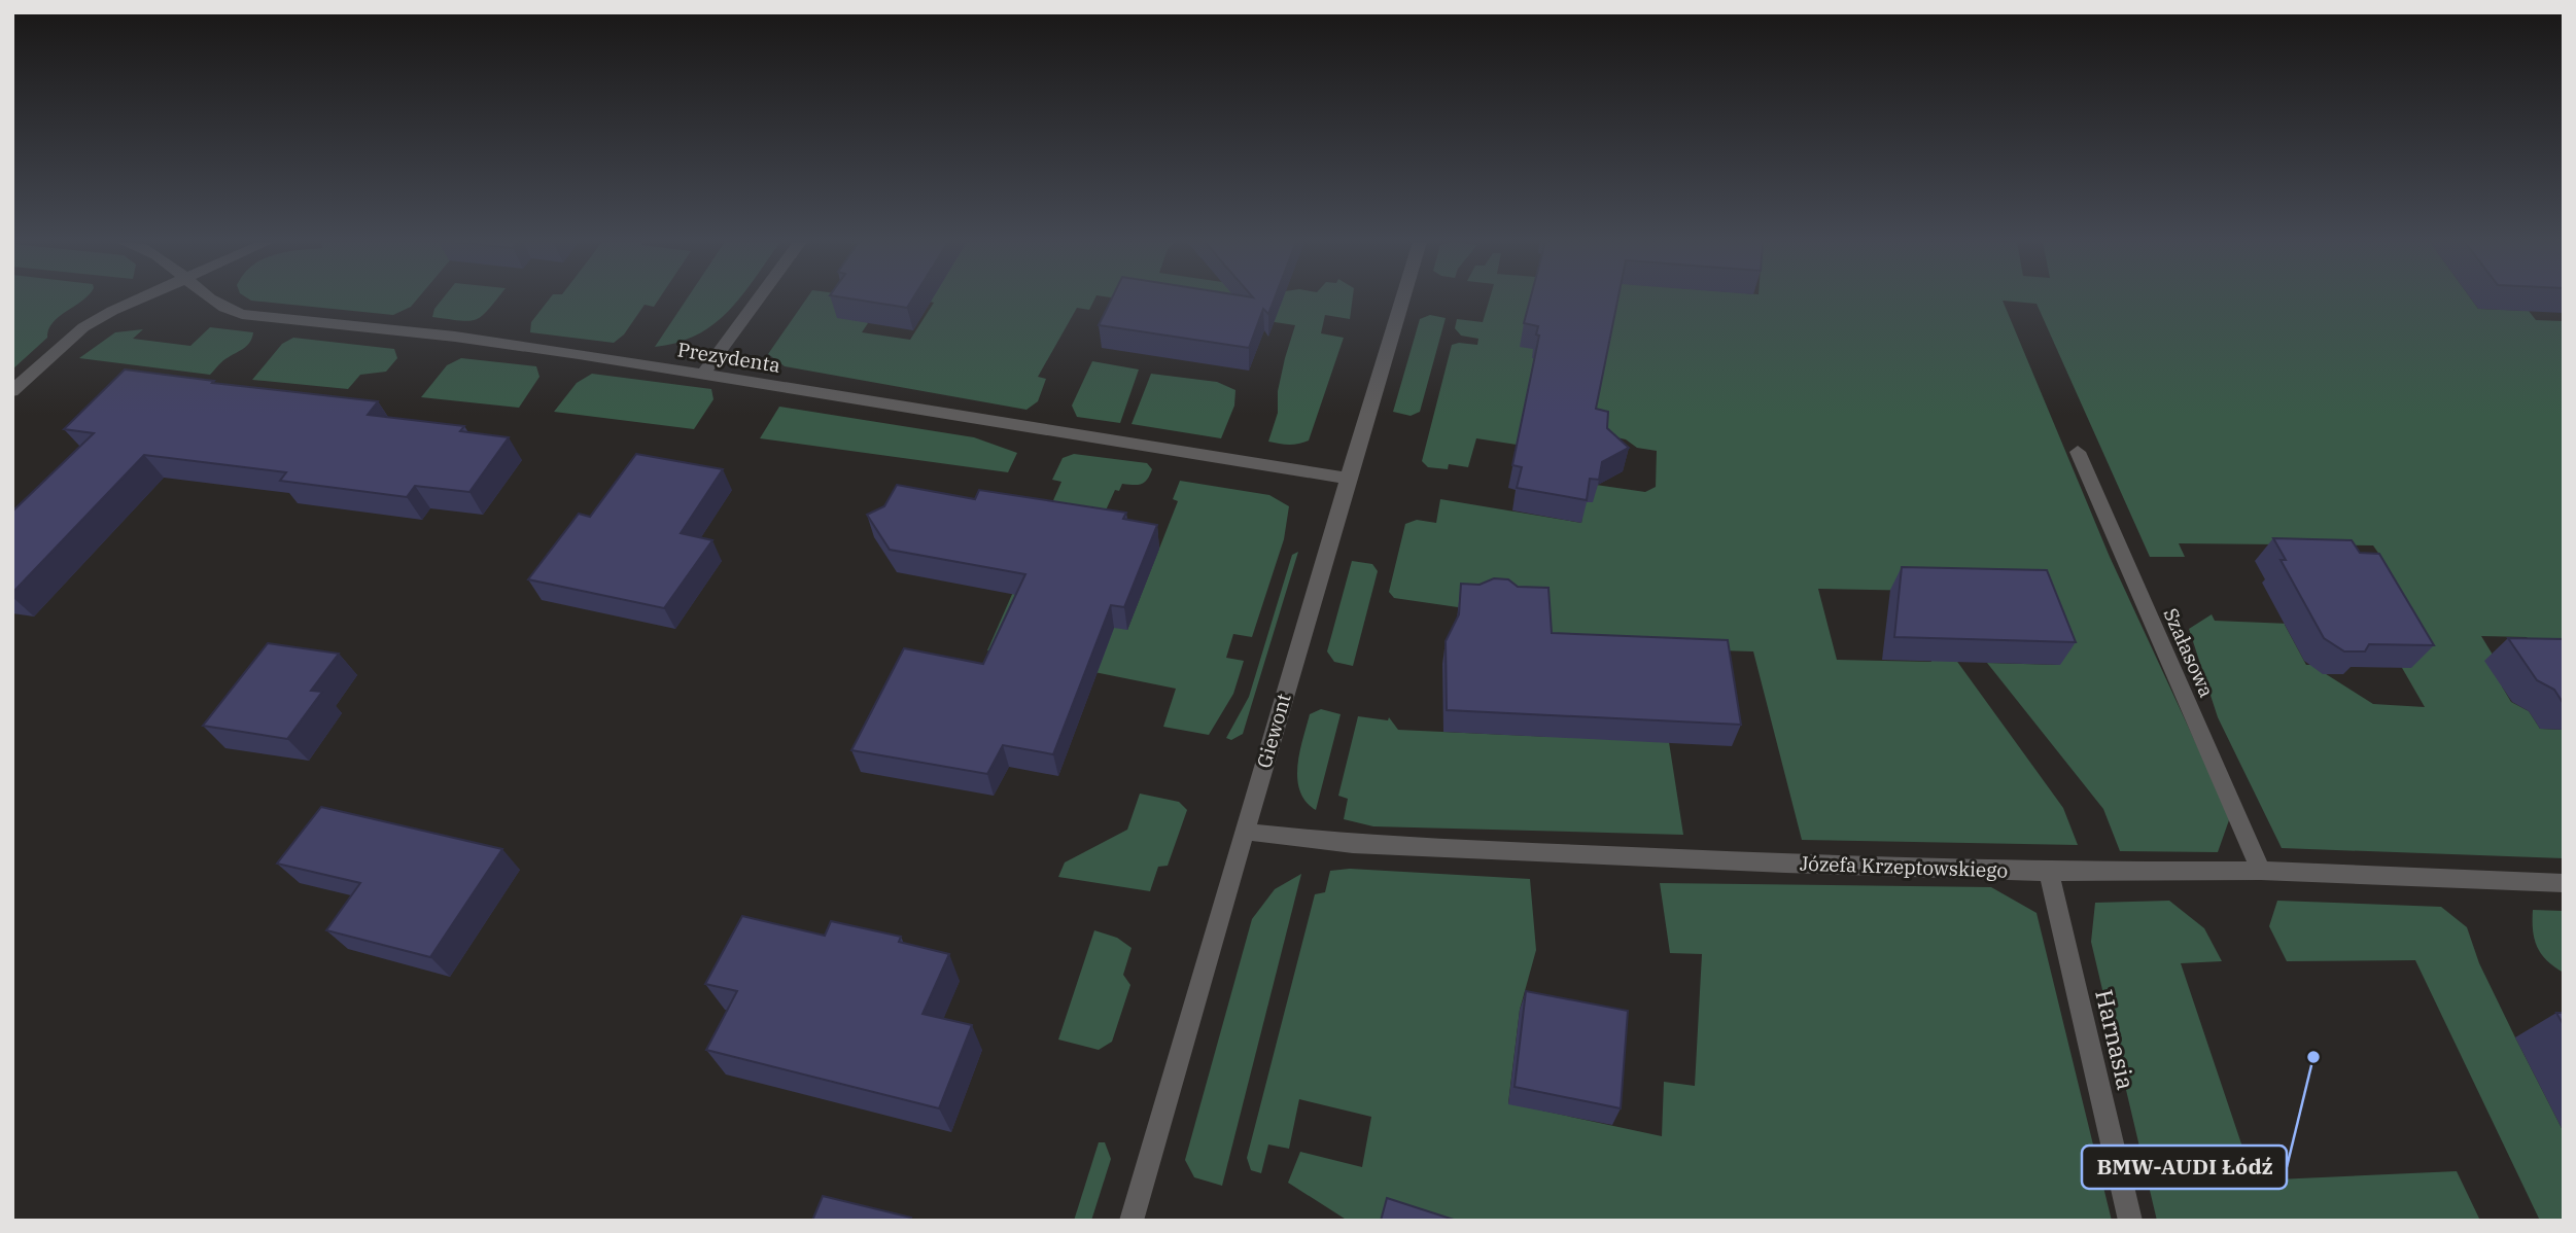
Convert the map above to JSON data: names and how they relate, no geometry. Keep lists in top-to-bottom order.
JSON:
{
  "streets": {
    "street": [
      "Prezydenta",
      "Szałasowa",
      "Giewont",
      "Józefa Krzeptowskiego",
      "Harnasia"
    ]
  },
  "crossings": [
    ["Prezydenta", "Giewont"],
    ["Szałasowa", "Józefa Krzeptowskiego"],
    ["Giewont", "Józefa Krzeptowskiego"],
    ["Józefa Krzeptowskiego", "Harnasia"]
  ],
  "places": ["BMW-AUDI Łódź"]
}
